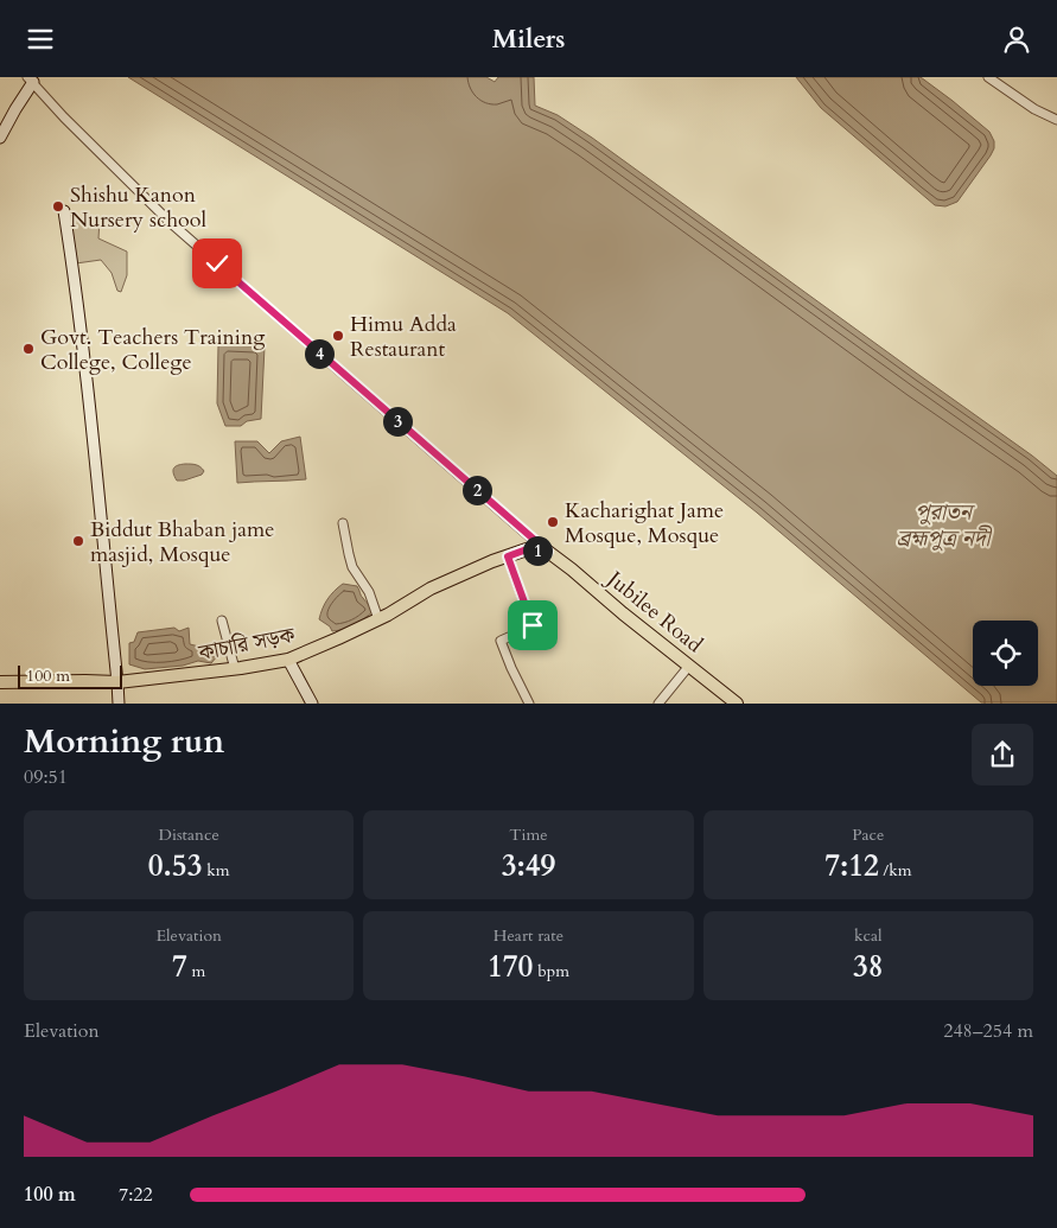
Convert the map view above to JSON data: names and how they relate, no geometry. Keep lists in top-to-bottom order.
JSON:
{
  "streets": {
    "main road": ["Jubilee Road", "কাচারি সড়ক"]
  },
  "crossings": [
    ["Jubilee Road", "কাচারি সড়ক"]
  ],
  "water": ["পুরাতন ব্রহ্মপুত্র নদী"],
  "places": [
    "Shishu Kanon Nursery school",
    "Himu Adda Restaurant",
    "Govt. Teachers Training College, College",
    "Kacharighat Jame Mosque, Mosque",
    "Biddut Bhaban jame masjid, Mosque"
  ],
  "scale_bar": "100 m",
  "page": {
    "header": "Milers",
    "pins": [
      "4",
      "3",
      "2",
      "1"
    ],
    "scale": "100 m",
    "heading": ["Morning run", "09:51"],
    "stats": [
      ["Distance", "0.53 km"],
      ["Time", "3:49"],
      ["Pace", "7:12 /km"],
      ["Elevation", "7 m"],
      ["Heart rate", "170 bpm"],
      ["kcal", "38"]
    ],
    "chart": ["Elevation", "248–254 m"],
    "list": [
      {
        "name": "100 m",
        "note": "7:22"
      }
    ]
  }
}
